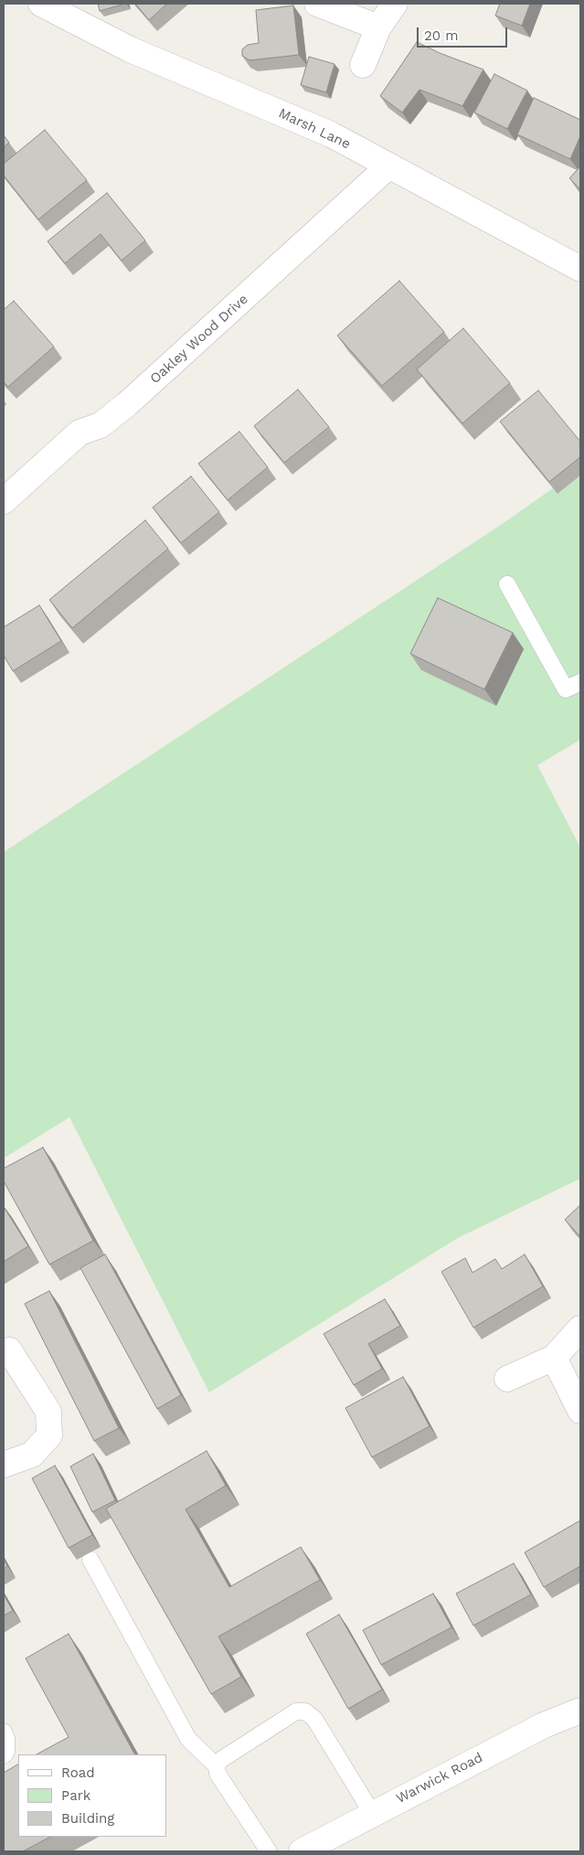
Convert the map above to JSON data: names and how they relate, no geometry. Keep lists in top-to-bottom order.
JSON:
{
  "streets": {
    "street": ["Marsh Lane", "Oakley Wood Drive", "Warwick Road"]
  },
  "crossings": [
    ["Marsh Lane", "Oakley Wood Drive"]
  ],
  "legend": ["Road", "Park", "Building"],
  "scale_bar": "20 m"
}
